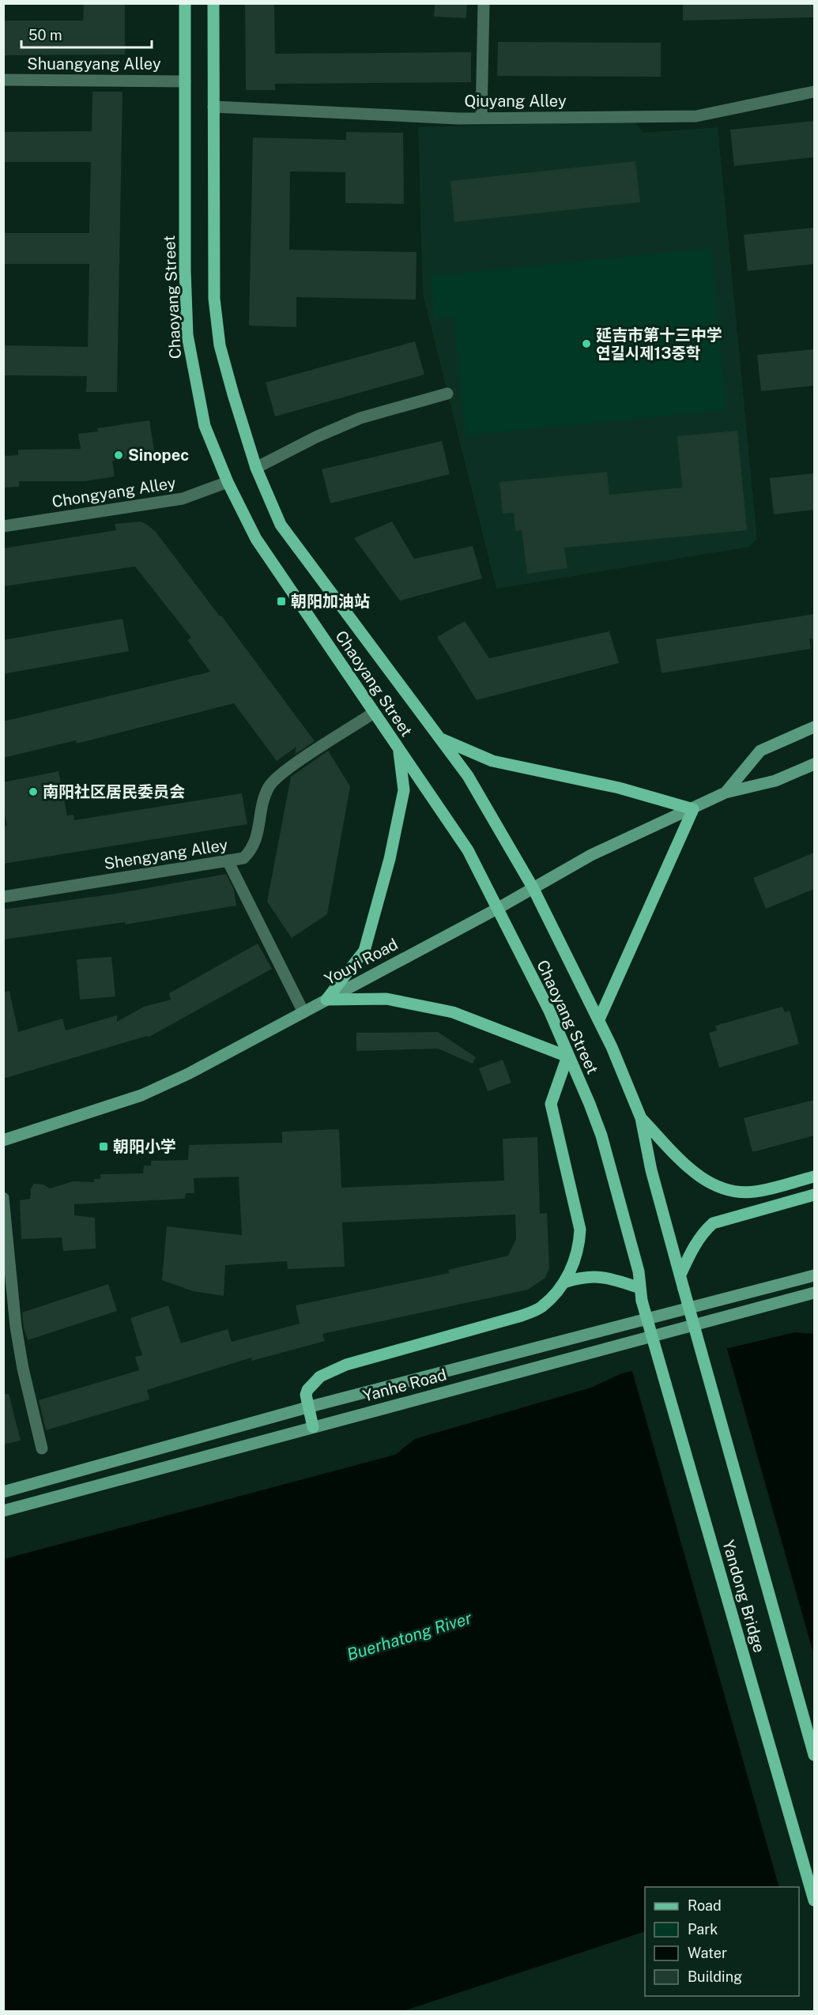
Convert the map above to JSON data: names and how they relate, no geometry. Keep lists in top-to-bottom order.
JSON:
{
  "streets": {
    "main road": [
      "Chaoyang Street",
      "Youyi Road",
      "Yanhe Road",
      "Yandong Bridge"
    ],
    "street": [
      "Shuangyang Alley",
      "Qiuyang Alley",
      "Chongyang Alley",
      "Shengyang Alley"
    ]
  },
  "crossings": [
    ["Shuangyang Alley", "Chaoyang Street"],
    ["Qiuyang Alley", "Chaoyang Street"],
    ["Chaoyang Street", "Chongyang Alley"],
    ["Chaoyang Street", "Shengyang Alley"],
    ["Chaoyang Street", "Youyi Road"],
    ["Chaoyang Street", "Yandong Bridge"]
  ],
  "water": ["Buerhatong River"],
  "places": {
    "other": ["延吉市第十三中学 연길시제13중학", "Sinopec", "南阳社区居民委员会"],
    "transit": ["朝阳加油站", "朝阳小学"]
  },
  "legend": [
    "Road",
    "Park",
    "Water",
    "Building"
  ],
  "scale_bar": "50 m"
}
